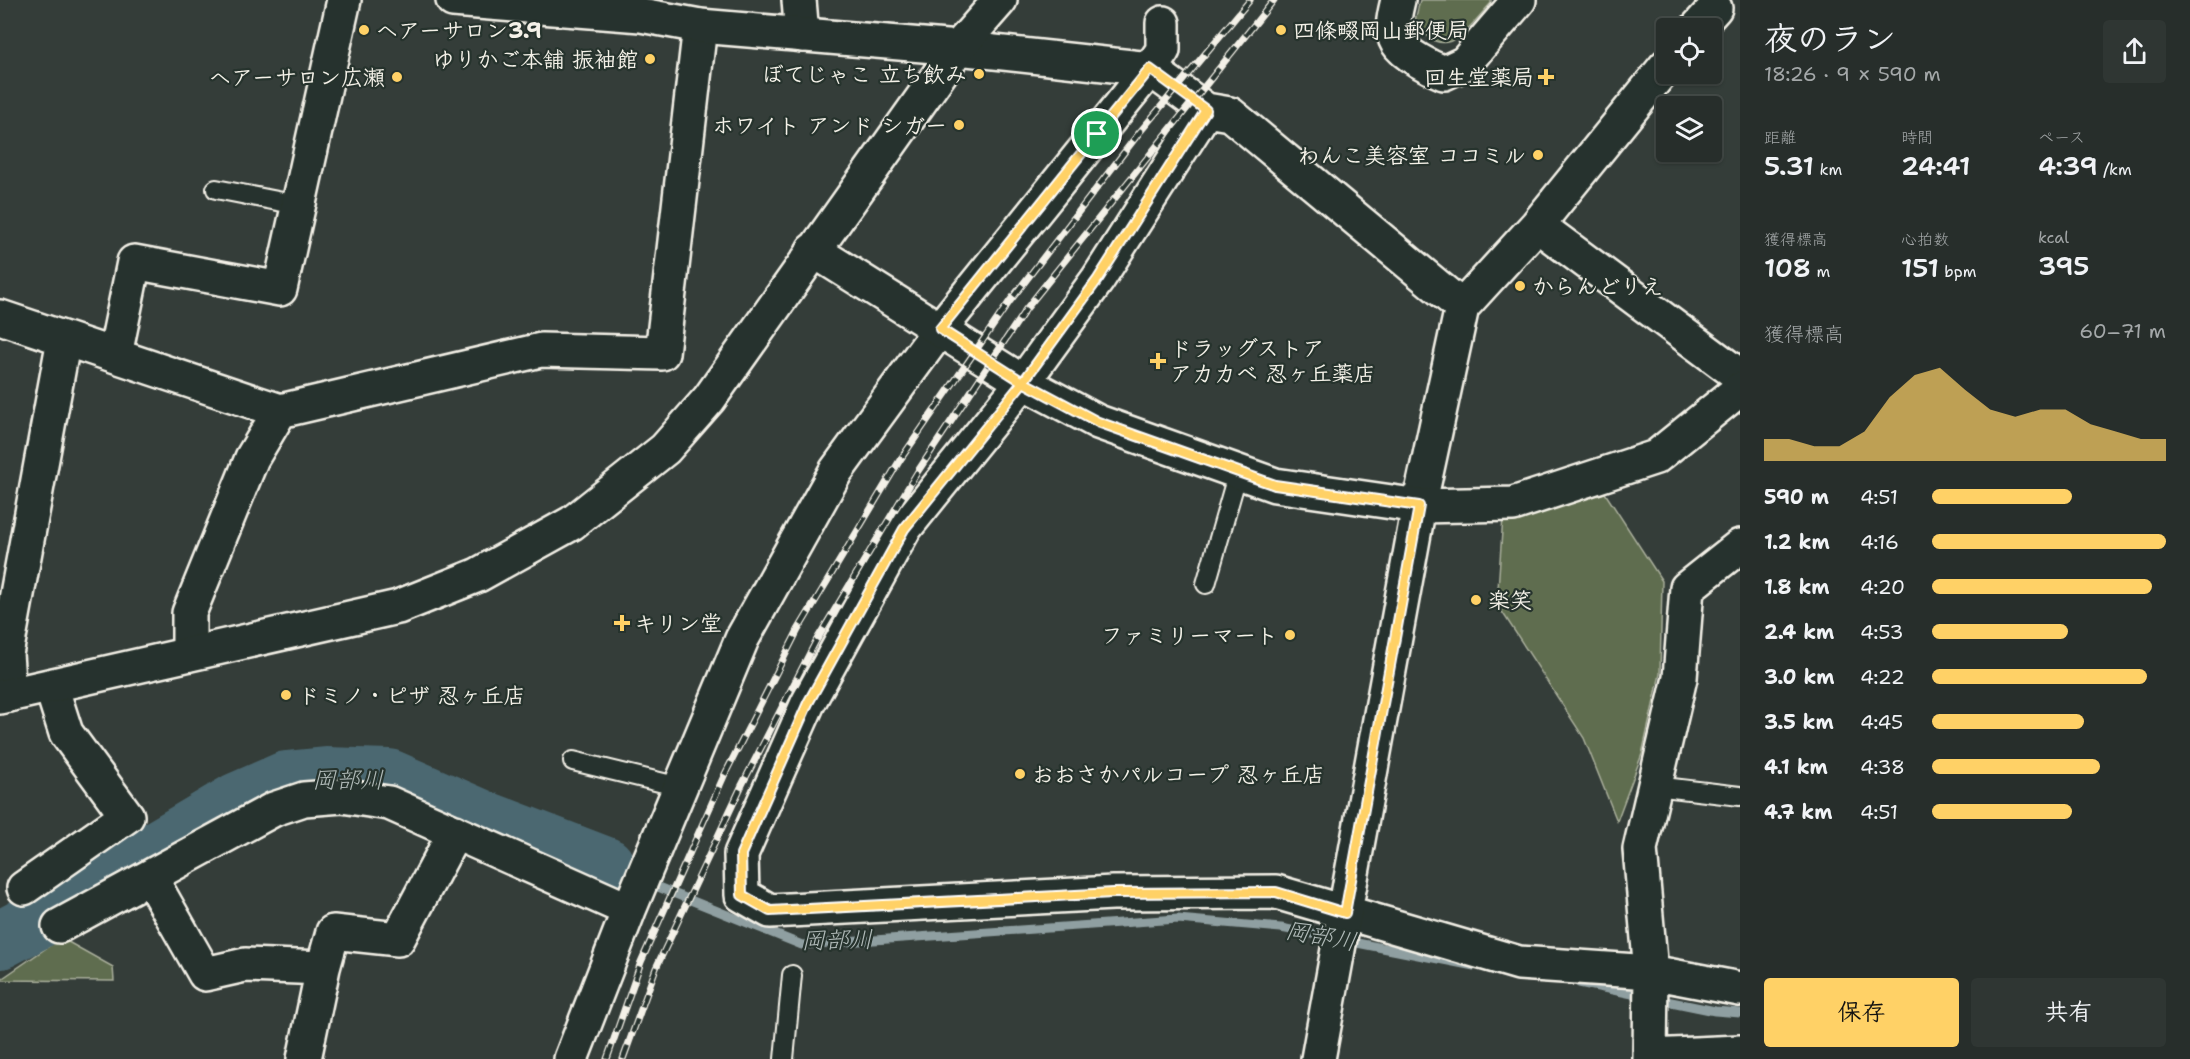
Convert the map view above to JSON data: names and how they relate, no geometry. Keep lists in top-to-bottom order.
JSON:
{
  "water": ["岡部川"],
  "places": {
    "other": [
      "ヘアーサロン3.9",
      "四條畷岡山郵便局",
      "ゆりかご本舗 振袖館",
      "ぼてじゃこ 立ち飲み",
      "ヘアーサロン広瀬",
      "ホワイト アンド シガー",
      "わんこ美容室 ココミル",
      "からんどりえ",
      "楽笑",
      "ファミリーマート",
      "ドミノ・ピザ 忍ヶ丘店",
      "おおさかパルコープ 忍ヶ丘店"
    ],
    "health": ["回生堂薬局", "ドラッグストア アカカベ 忍ヶ丘薬店", "キリン堂"]
  },
  "page": {
    "heading": ["夜のラン", "18:26 · 9 × 590 m"],
    "stats": [
      ["距離", "5.31 km"],
      ["時間", "24:41"],
      ["ペース", "4:39 /km"],
      ["獲得標高", "108 m"],
      ["心拍数", "151 bpm"],
      ["kcal", "395"]
    ],
    "chart": ["獲得標高", "60–71 m"],
    "list": [
      {
        "name": "590 m",
        "note": "4:51"
      },
      {
        "name": "1.2 km",
        "note": "4:16"
      },
      {
        "name": "1.8 km",
        "note": "4:20"
      },
      {
        "name": "2.4 km",
        "note": "4:53"
      },
      {
        "name": "3.0 km",
        "note": "4:22"
      },
      {
        "name": "3.5 km",
        "note": "4:45"
      },
      {
        "name": "4.1 km",
        "note": "4:38"
      },
      {
        "name": "4.7 km",
        "note": "4:51"
      }
    ],
    "buttons": ["保存", "共有"]
  }
}
